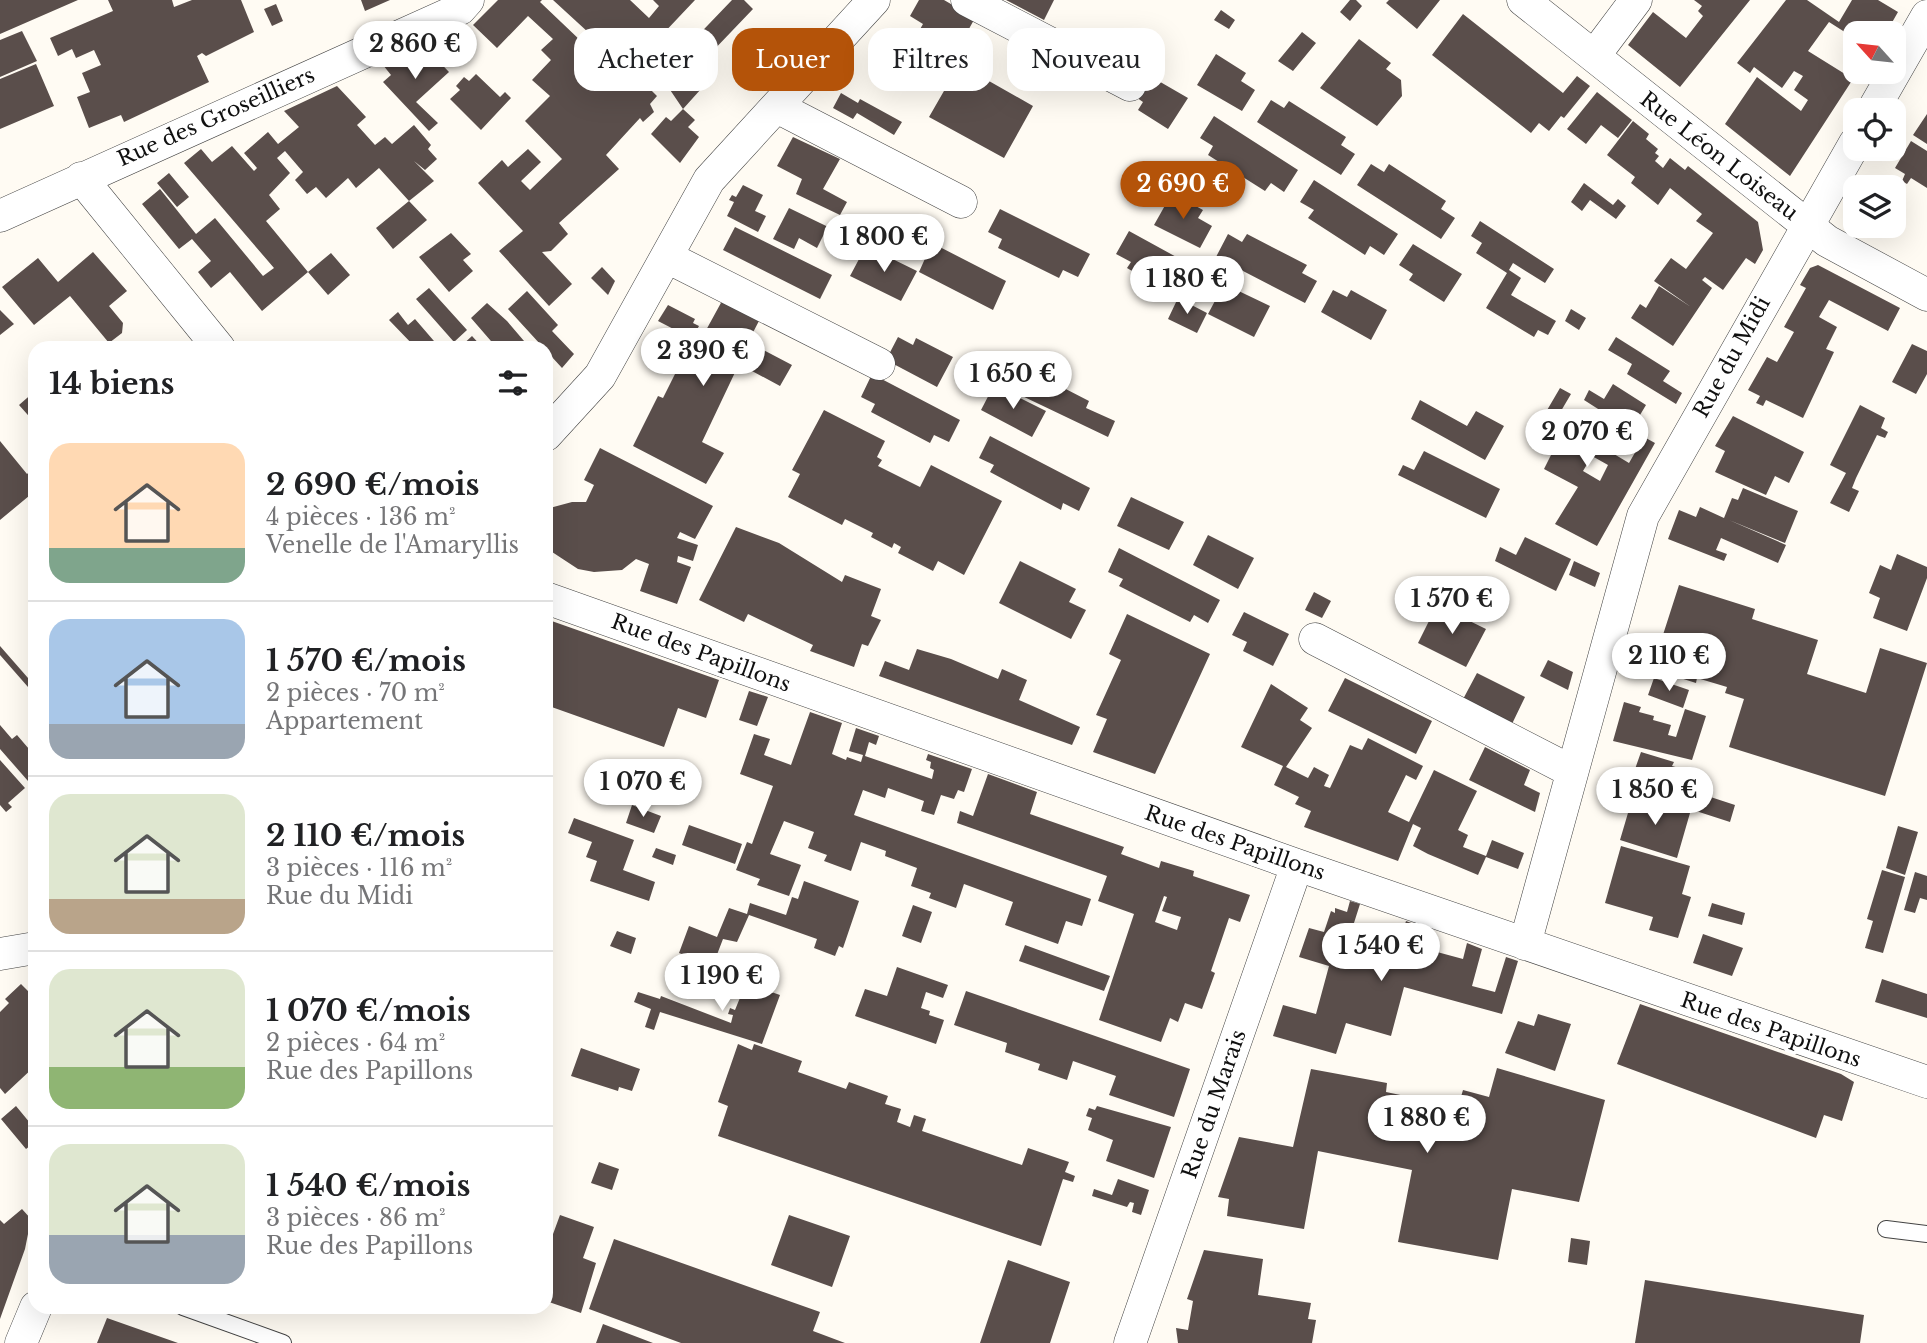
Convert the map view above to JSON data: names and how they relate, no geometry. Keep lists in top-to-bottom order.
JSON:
{
  "streets": {
    "street": [
      "Rue des Groseilliers",
      "Rue Léon Loiseau",
      "Rue du Midi",
      "Rue des Papillons",
      "Rue du Marais"
    ]
  },
  "crossings": [
    ["Rue Léon Loiseau", "Rue du Midi"],
    ["Rue du Midi", "Rue des Papillons"],
    ["Rue des Papillons", "Rue du Marais"]
  ],
  "north": "top left",
  "page": {
    "price": [
      "2 860 €",
      "2 690 €",
      "1 800 €",
      "1 180 €",
      "2 390 €",
      "1 650 €",
      "2 070 €",
      "1 570 €",
      "2 110 €",
      "1 070 €",
      "1 850 €",
      "1 540 €",
      "1 190 €",
      "1 880 €"
    ],
    "chip": [
      "Acheter",
      "Louer",
      "Filtres",
      "Nouveau"
    ],
    "heading": "14 biens",
    "list": [
      {
        "name": "2 690 €/mois",
        "note": "4 pièces · 136 m² · Venelle de l'Amaryllis"
      },
      {
        "name": "1 570 €/mois",
        "note": "2 pièces · 70 m² · Appartement"
      },
      {
        "name": "2 110 €/mois",
        "note": "3 pièces · 116 m² · Rue du Midi"
      },
      {
        "name": "1 070 €/mois",
        "note": "2 pièces · 64 m² · Rue des Papillons"
      },
      {
        "name": "1 540 €/mois",
        "note": "3 pièces · 86 m² · Rue des Papillons"
      }
    ]
  }
}
